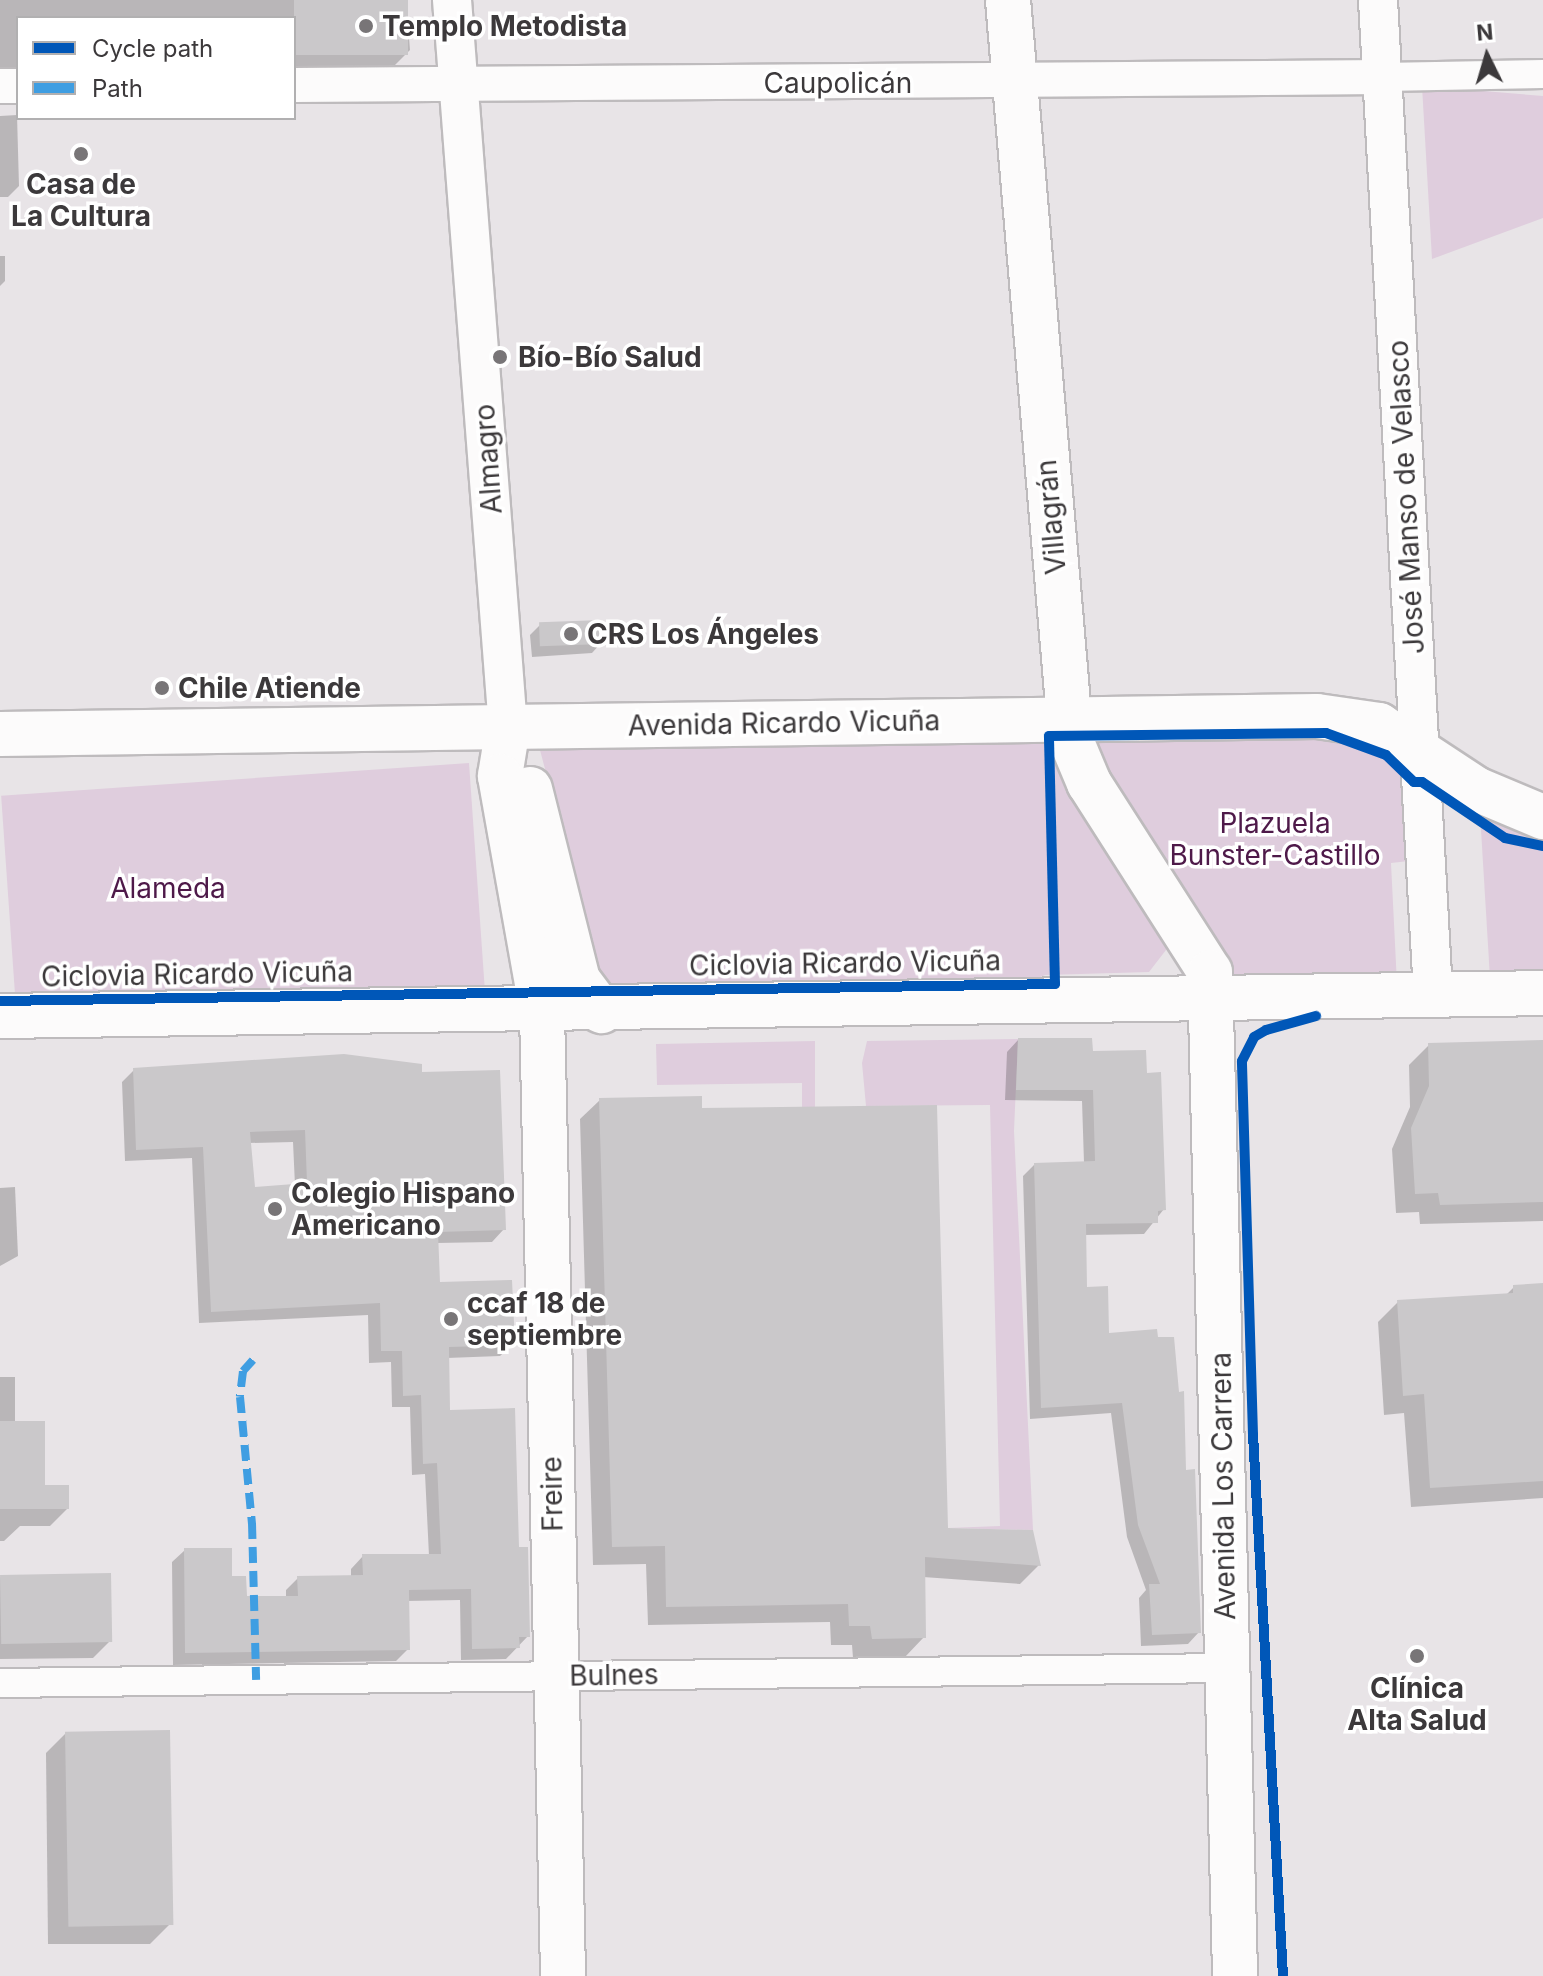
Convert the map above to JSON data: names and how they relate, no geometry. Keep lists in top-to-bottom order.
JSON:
{
  "streets": {
    "main road": [
      "Almagro",
      "José Manso de Velasco",
      "Villagrán",
      "Avenida Ricardo Vicuña",
      "Avenida Los Carrera",
      "Freire"
    ],
    "street": ["Caupolicán", "Bulnes"],
    "cycle path": ["Ciclovia Ricardo Vicuña"]
  },
  "crossings": [
    ["Caupolicán", "Almagro"],
    ["Caupolicán", "José Manso de Velasco"],
    ["Caupolicán", "Villagrán"],
    ["Almagro", "Avenida Ricardo Vicuña"],
    ["Almagro", "Freire"],
    ["José Manso de Velasco", "Avenida Ricardo Vicuña"],
    ["Villagrán", "Avenida Ricardo Vicuña"],
    ["Villagrán", "Avenida Los Carrera"],
    ["Avenida Los Carrera", "Bulnes"],
    ["Freire", "Bulnes"]
  ],
  "parks": ["Plazuela Bunster-Castillo", "Alameda"],
  "places": [
    "Templo Metodista",
    "Casa de La Cultura",
    "Bío-Bío Salud",
    "CRS Los Ángeles",
    "Chile Atiende",
    "Colegio Hispano Americano",
    "ccaf 18 de septiembre",
    "Clínica Alta Salud"
  ],
  "legend": ["Cycle path", "Path"],
  "north": "top"
}
